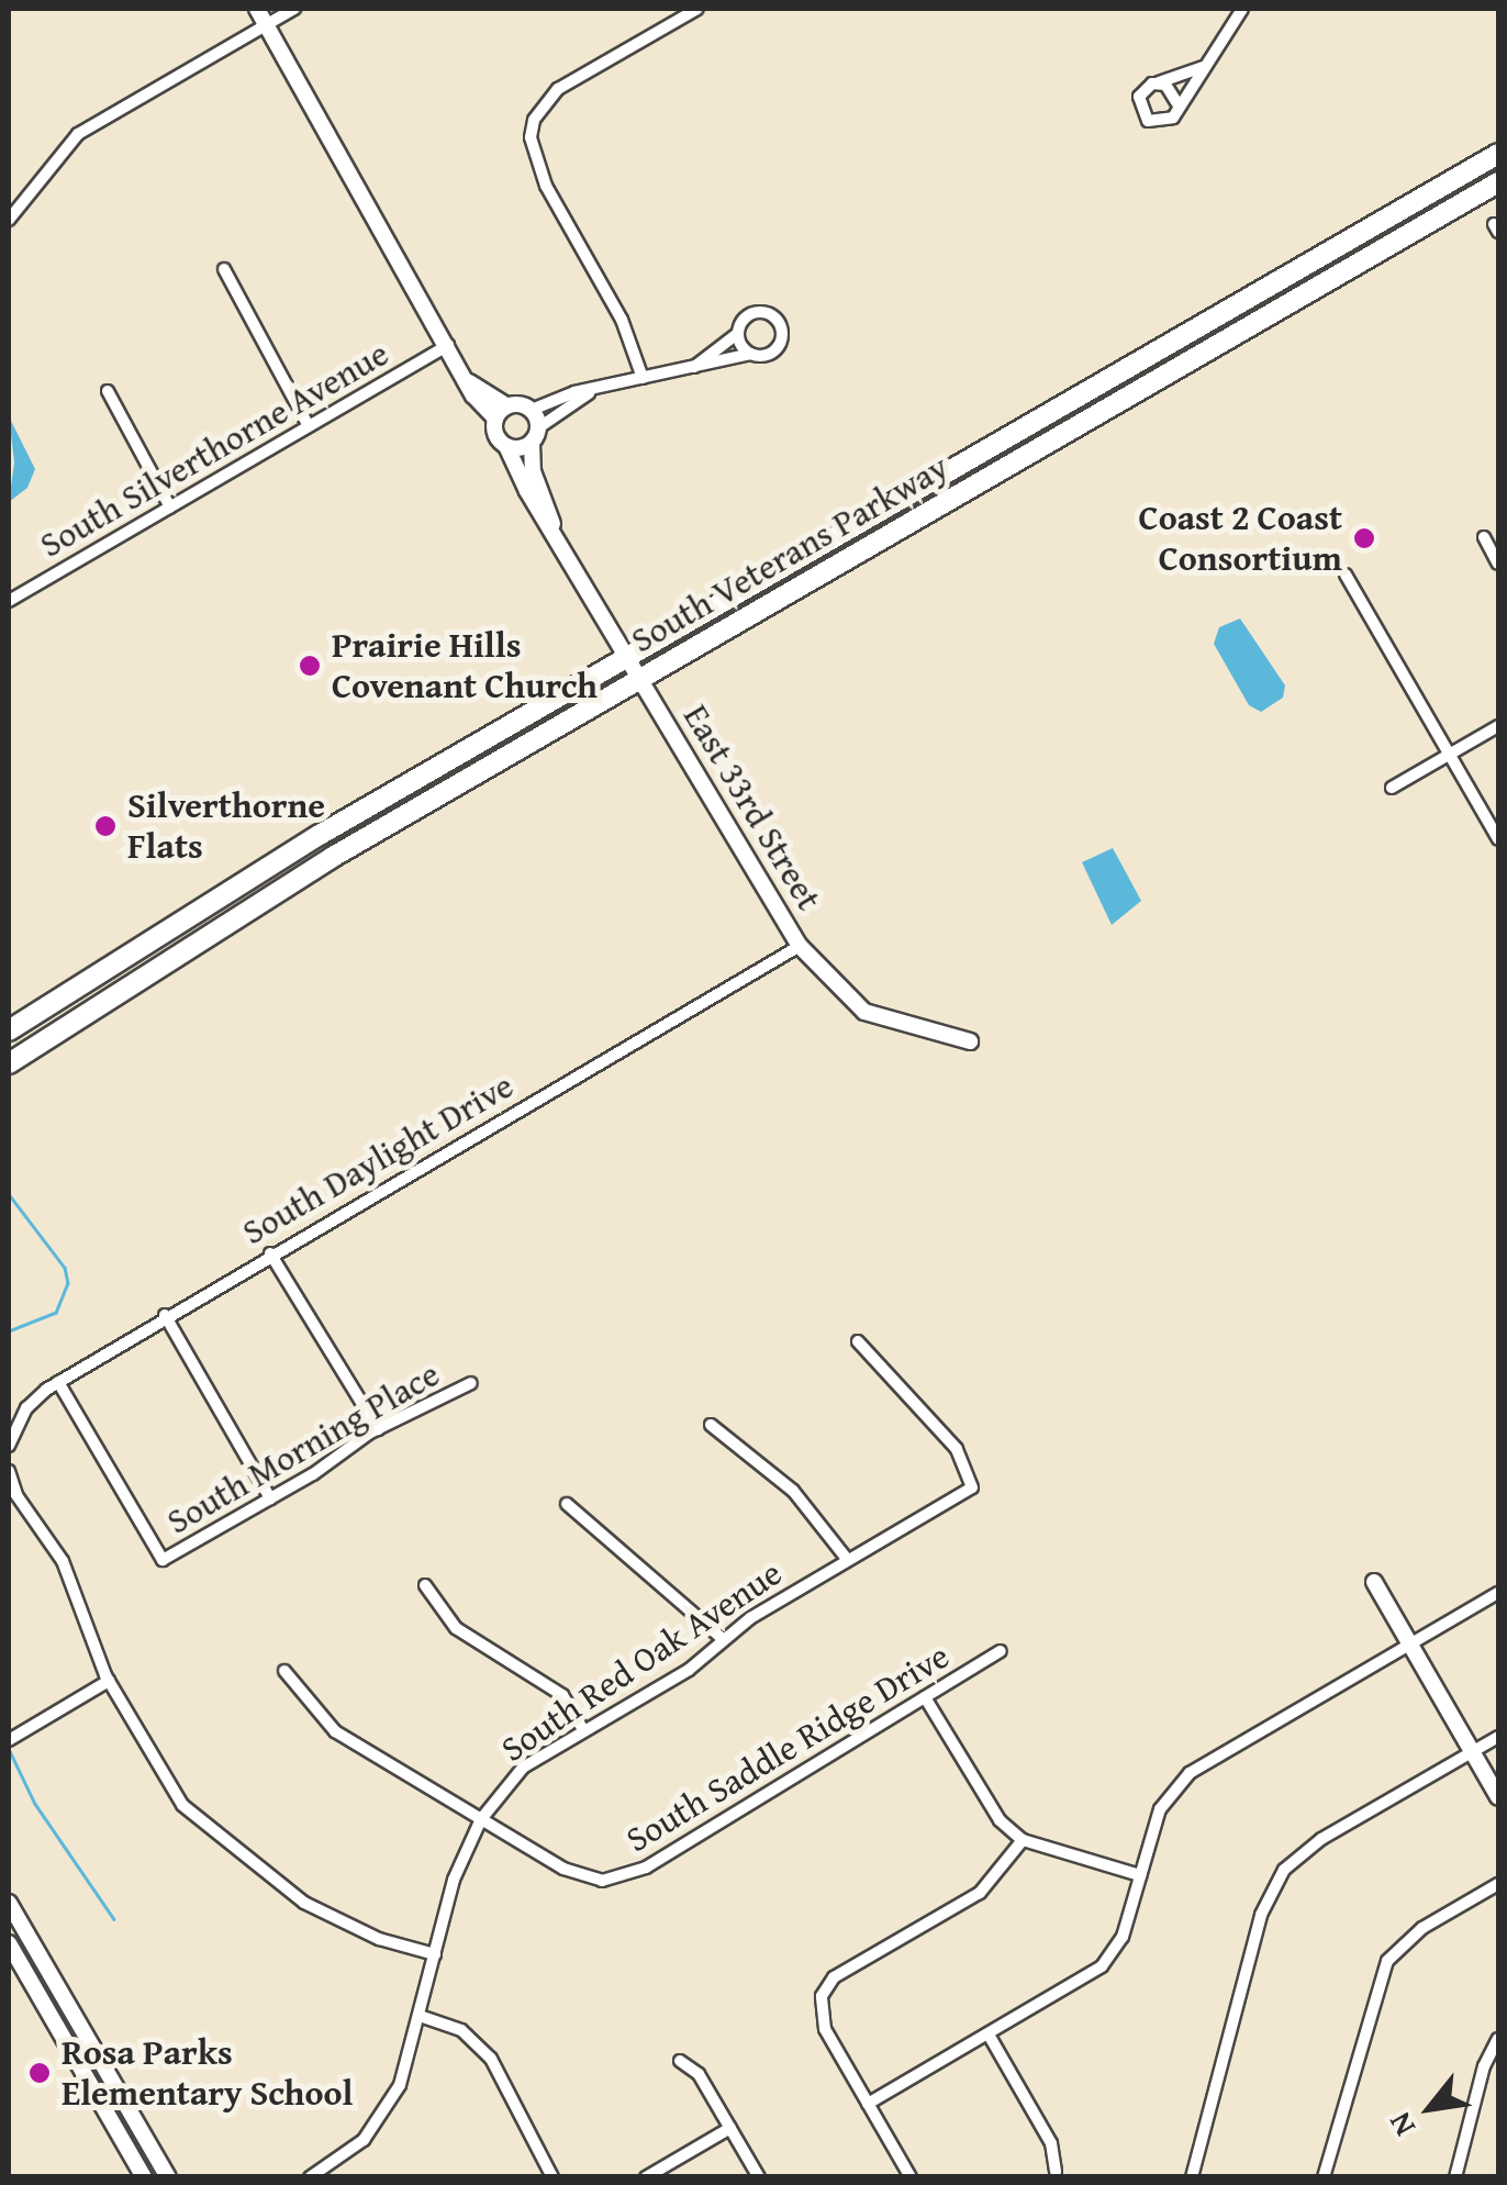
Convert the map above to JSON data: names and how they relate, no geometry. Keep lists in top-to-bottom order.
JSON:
{
  "streets": {
    "highway": ["South Veterans Parkway"],
    "street": [
      "South Silverthorne Avenue",
      "East 33rd Street",
      "South Daylight Drive",
      "South Morning Place",
      "South Red Oak Avenue",
      "South Saddle Ridge Drive"
    ]
  },
  "crossings": [
    ["South Silverthorne Avenue", "East 33rd Street"],
    ["South Veterans Parkway", "East 33rd Street"],
    ["East 33rd Street", "South Daylight Drive"],
    ["South Daylight Drive", "South Morning Place"],
    ["South Red Oak Avenue", "South Saddle Ridge Drive"]
  ],
  "places": [
    "Coast 2 Coast Consortium",
    "Prairie Hills Covenant Church",
    "Silverthorne Flats",
    "Rosa Parks Elementary School"
  ],
  "north": "bottom left"
}
